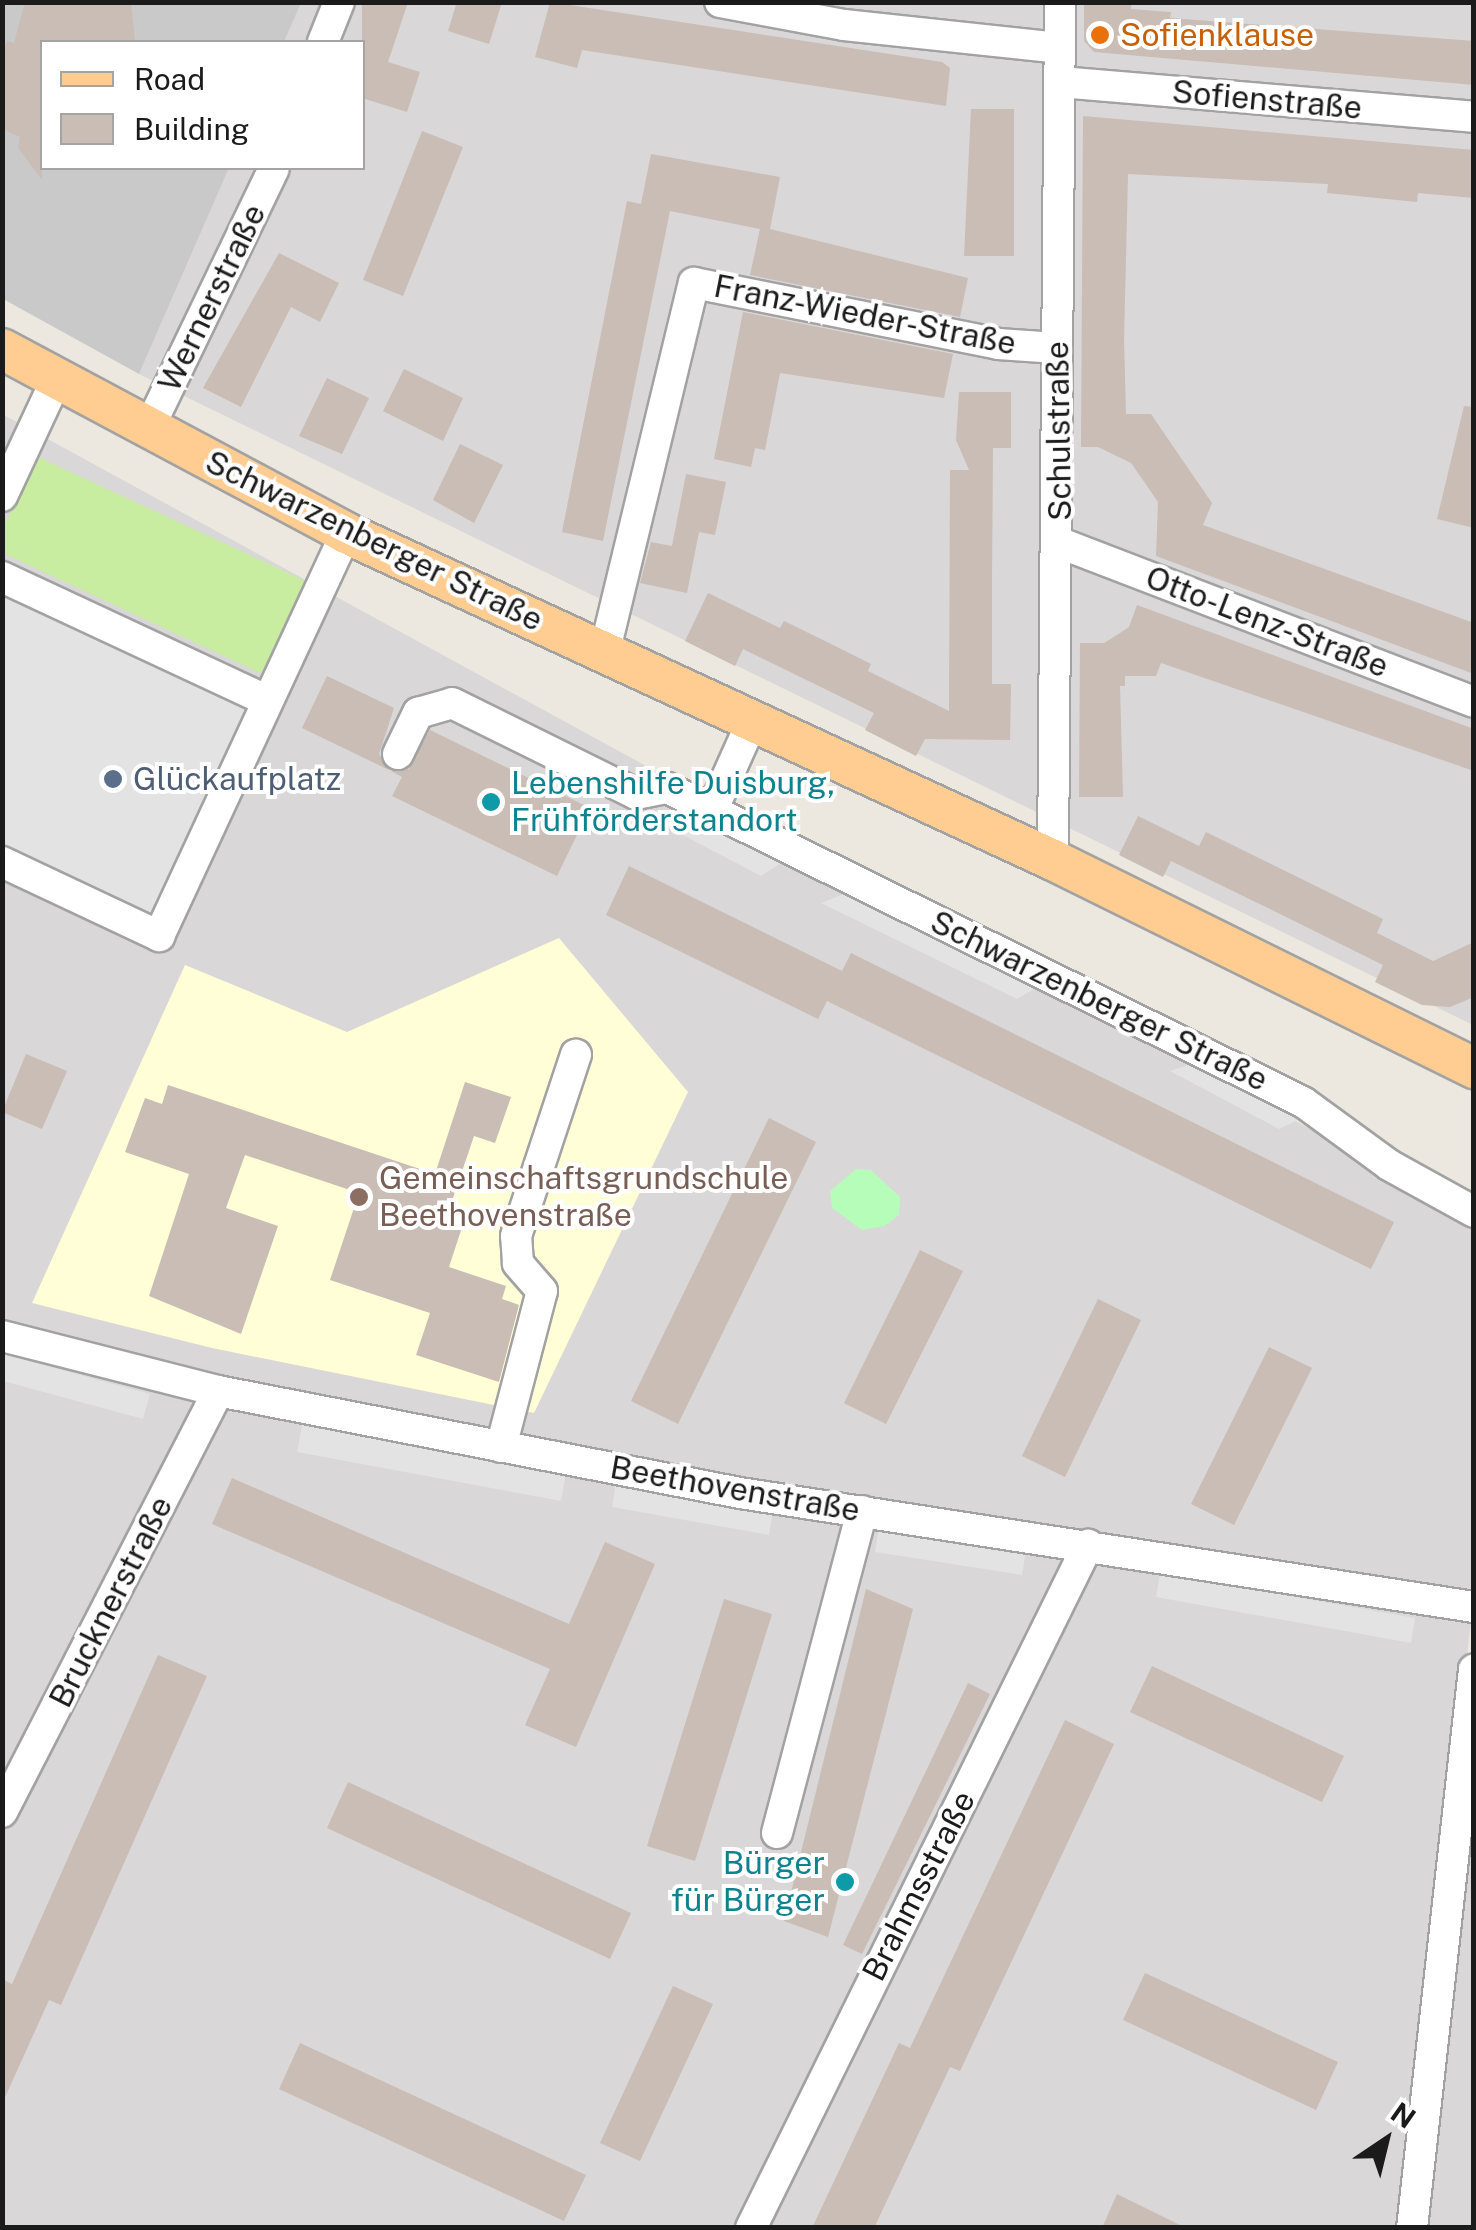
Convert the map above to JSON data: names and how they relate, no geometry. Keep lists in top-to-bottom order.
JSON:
{
  "streets": {
    "main road": ["Schwarzenberger Straße"],
    "street": [
      "Sofienstraße",
      "Wernerstraße",
      "Franz-Wieder-Straße",
      "Schulstraße",
      "Otto-Lenz-Straße",
      "Beethovenstraße",
      "Brucknerstraße",
      "Brahmsstraße"
    ]
  },
  "crossings": [
    ["Sofienstraße", "Schulstraße"],
    ["Wernerstraße", "Schwarzenberger Straße"],
    ["Franz-Wieder-Straße", "Schulstraße"],
    ["Franz-Wieder-Straße", "Schwarzenberger Straße"],
    ["Schulstraße", "Schwarzenberger Straße"],
    ["Schulstraße", "Otto-Lenz-Straße"],
    ["Beethovenstraße", "Brucknerstraße"],
    ["Beethovenstraße", "Brahmsstraße"]
  ],
  "places": [
    "Sofienklause",
    "Glückaufplatz",
    "Lebenshilfe Duisburg, Frühförderstandort",
    "Gemeinschaftsgrundschule Beethovenstraße",
    "Bürger für Bürger"
  ],
  "legend": ["Road", "Building"],
  "north": "top right"
}
